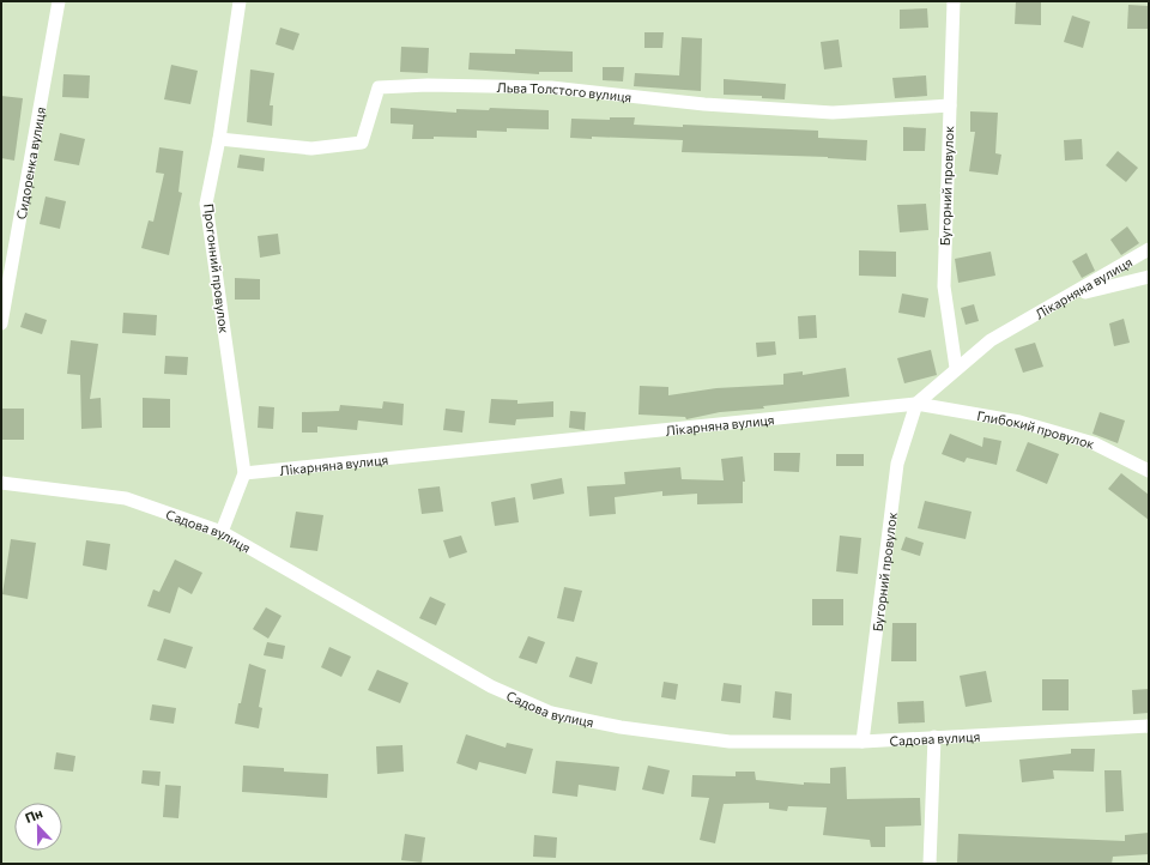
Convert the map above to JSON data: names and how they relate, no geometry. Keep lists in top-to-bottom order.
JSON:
{
  "streets": {
    "street": [
      "Льва Толстого вулиця",
      "Сидоренка вулиця",
      "Бугорний провулок",
      "Прогонний провулок",
      "Лікарняна вулиця",
      "Глибокий провулок",
      "Садова вулиця"
    ]
  },
  "crossings": [
    ["Льва Толстого вулиця", "Бугорний провулок"],
    ["Льва Толстого вулиця", "Прогонний провулок"],
    ["Бугорний провулок", "Лікарняна вулиця"],
    ["Бугорний провулок", "Глибокий провулок"],
    ["Бугорний провулок", "Садова вулиця"],
    ["Прогонний провулок", "Лікарняна вулиця"],
    ["Прогонний провулок", "Садова вулиця"],
    ["Лікарняна вулиця", "Глибокий провулок"]
  ],
  "north": "top"
}
